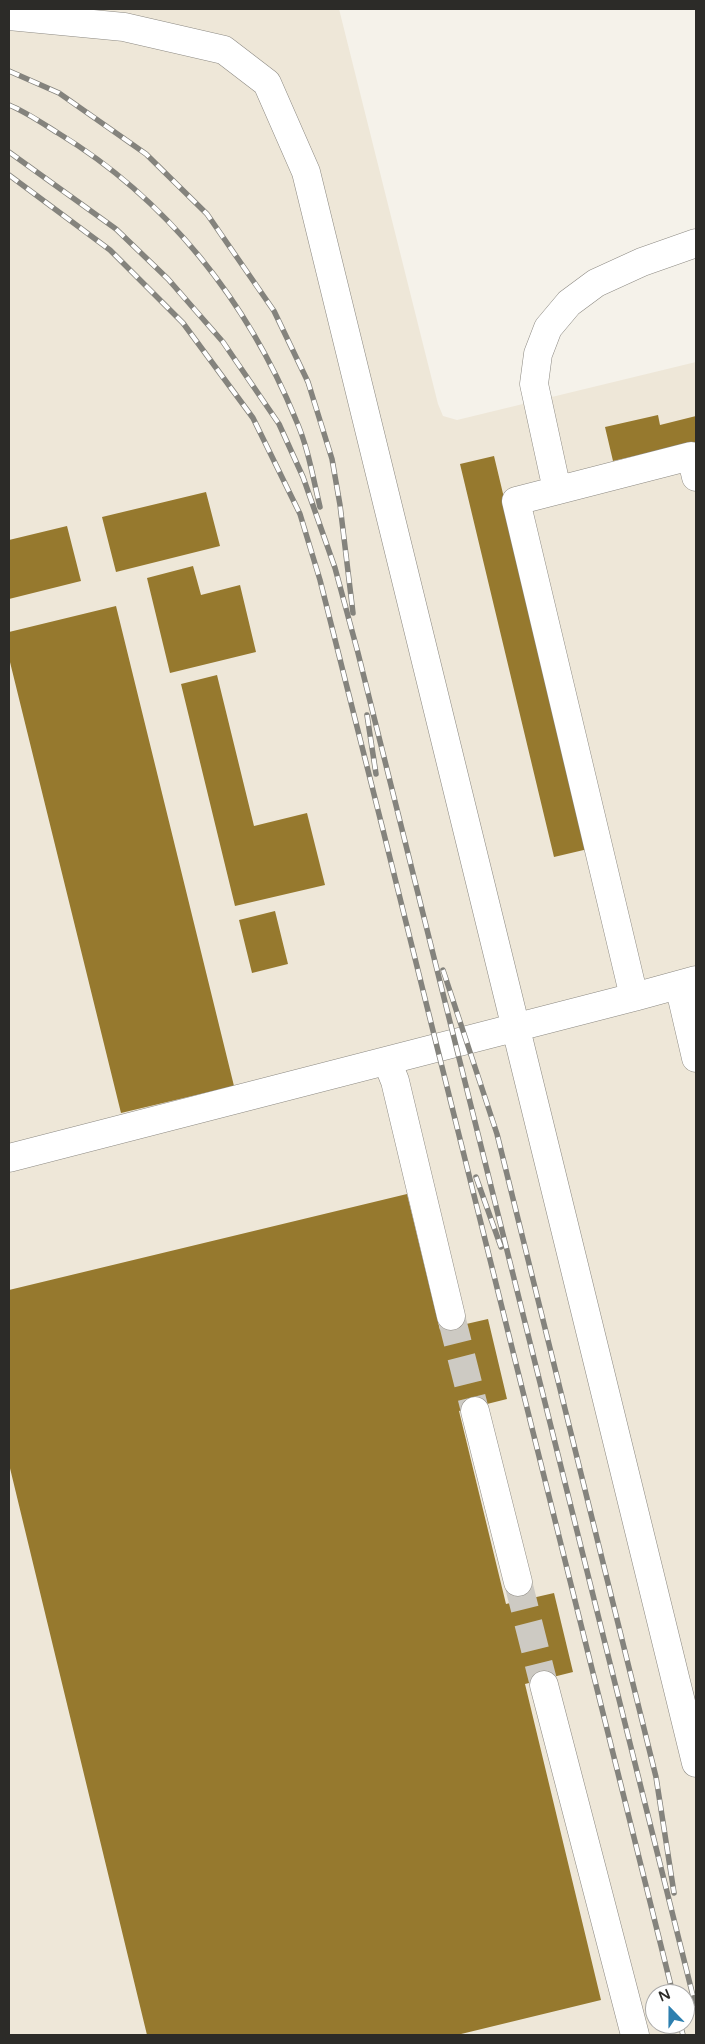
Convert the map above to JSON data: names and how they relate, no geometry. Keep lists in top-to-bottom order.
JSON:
{
  "north": "top"
}
